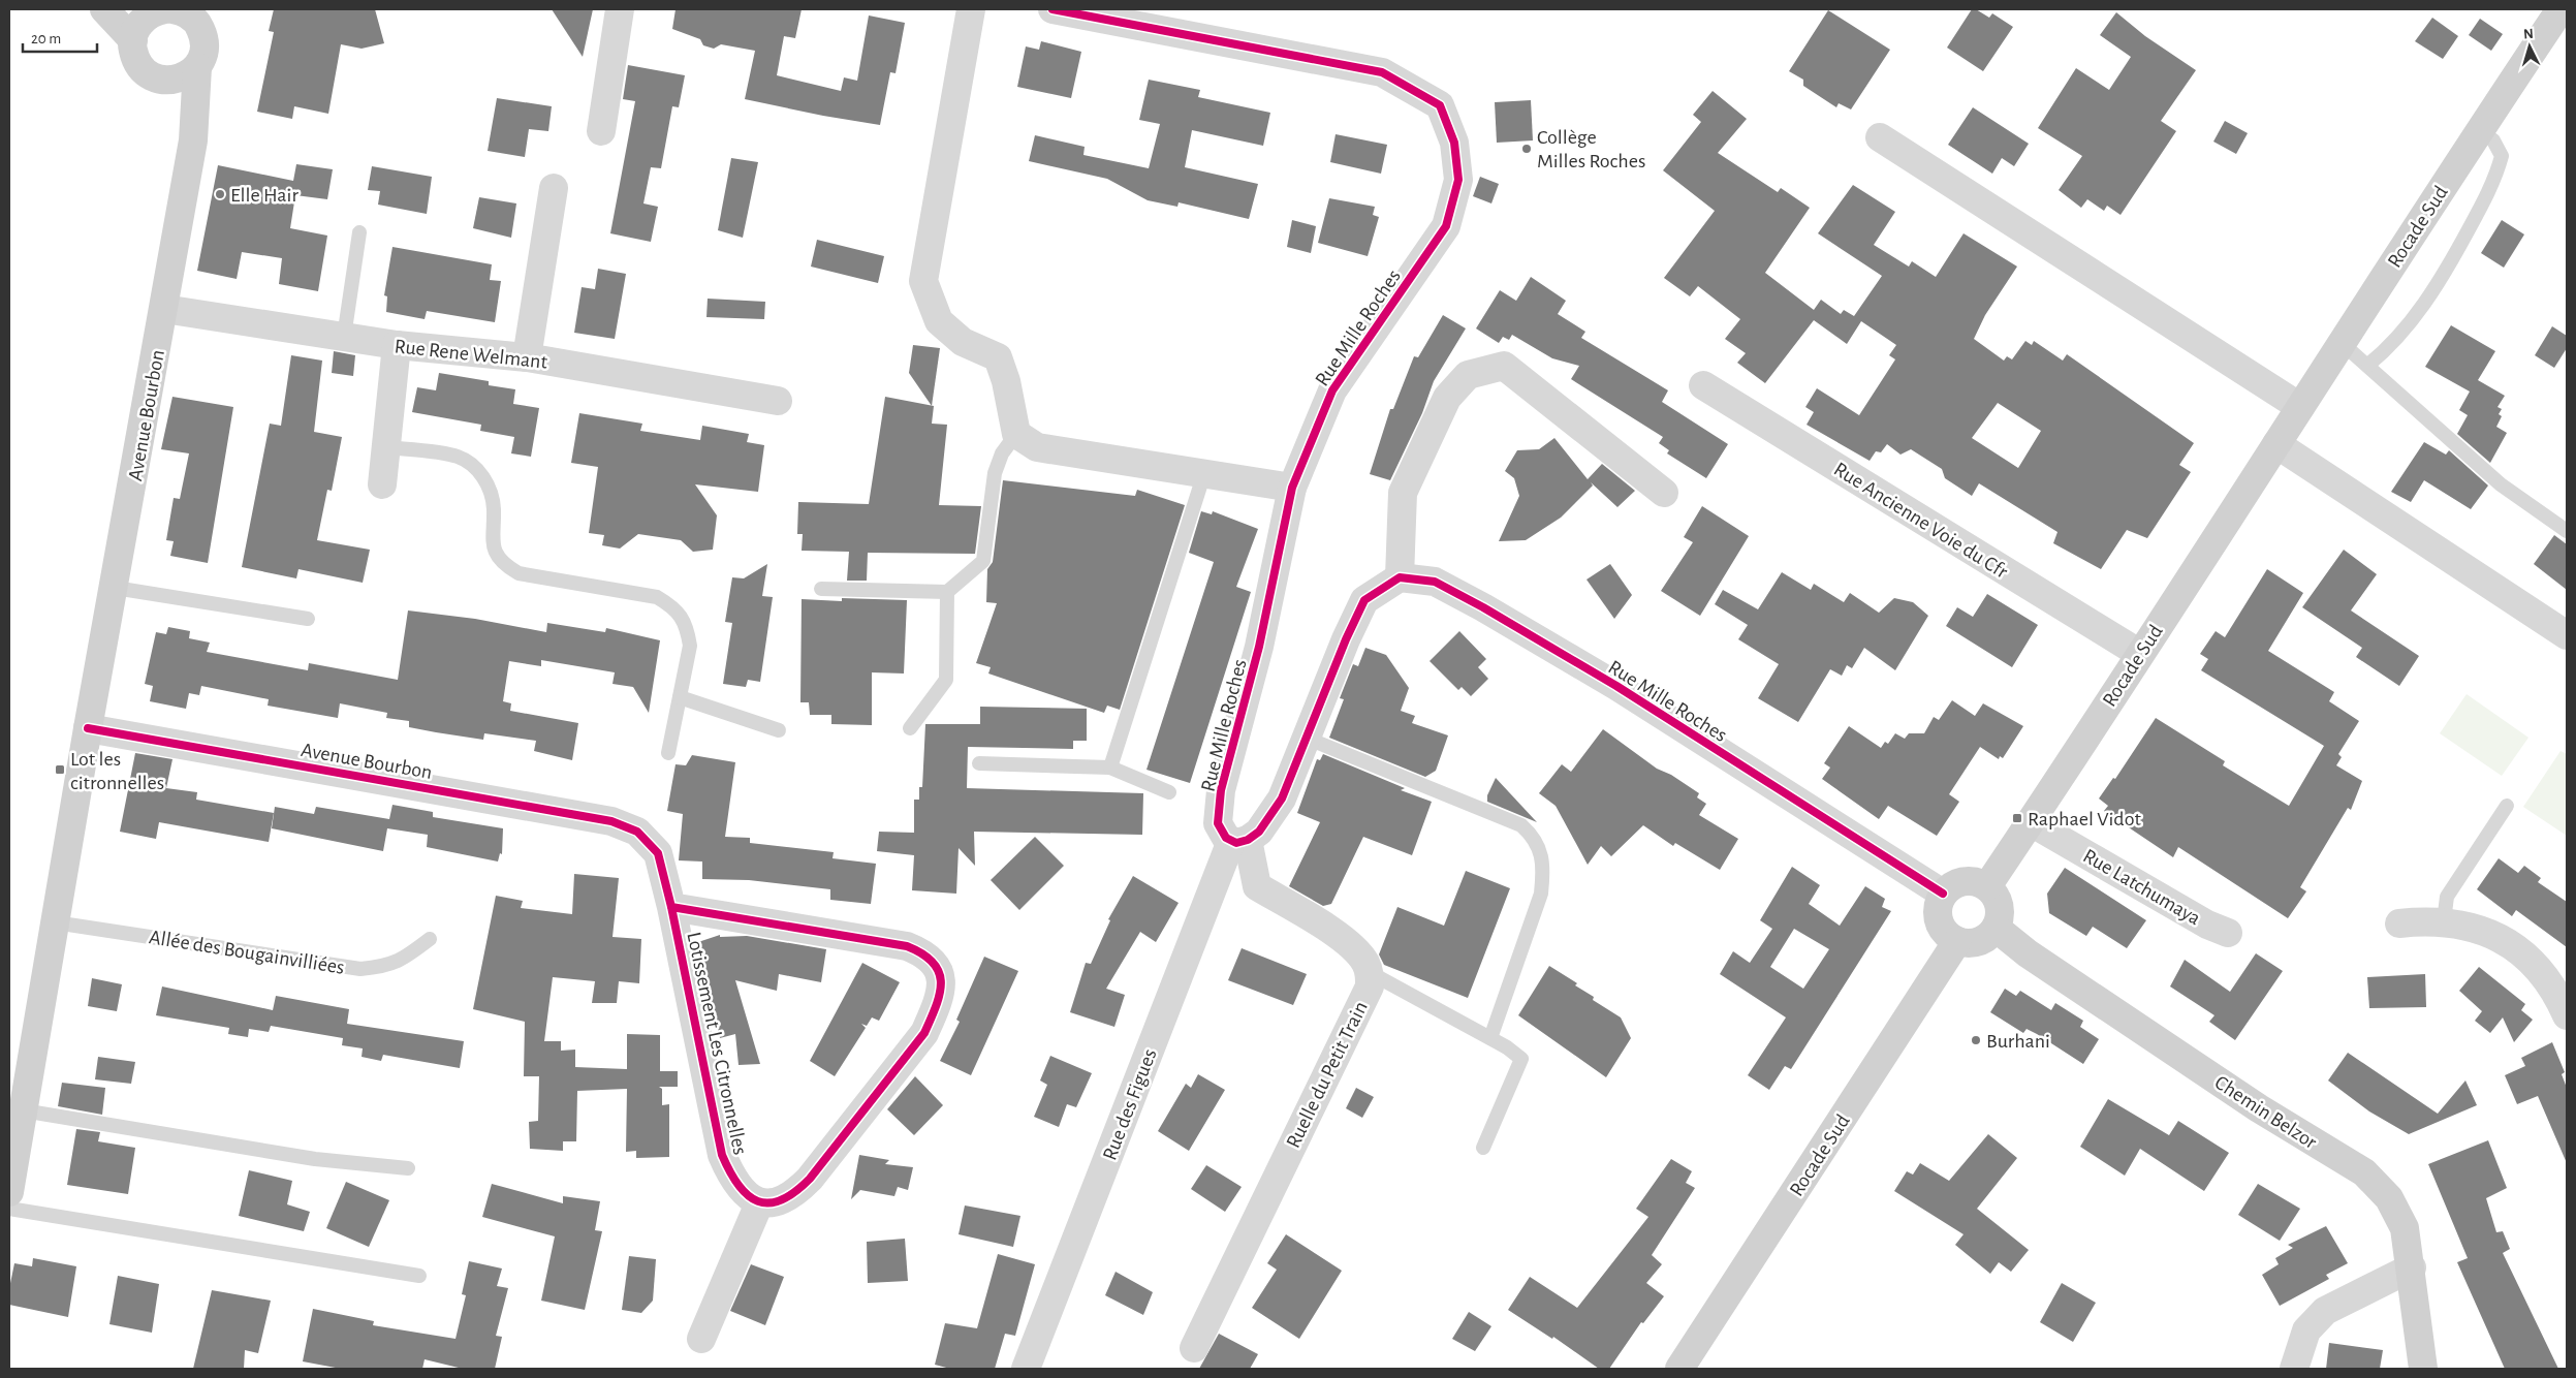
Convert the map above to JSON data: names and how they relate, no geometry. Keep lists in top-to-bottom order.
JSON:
{
  "streets": {
    "street": [
      "Rocade Sud",
      "Rue Mille Roches",
      "Rue Rene Welmant",
      "Avenue Bourbon",
      "Rue Ancienne Voie du Cfr",
      "Rue Latchumaya",
      "Lotissement Les Citronnelles",
      "Ruelle du Petit Train",
      "Rue des Figues",
      "Chemin Belzor"
    ],
    "lane": ["Allée des Bougainvilliées"]
  },
  "crossings": [
    ["Rocade Sud", "Rue Mille Roches"],
    ["Rocade Sud", "Rue Ancienne Voie du Cfr"],
    ["Rocade Sud", "Rue Latchumaya"],
    ["Rocade Sud", "Chemin Belzor"],
    ["Rue Mille Roches", "Ruelle du Petit Train"],
    ["Rue Mille Roches", "Rue des Figues"],
    ["Rue Mille Roches", "Chemin Belzor"],
    ["Rue Rene Welmant", "Avenue Bourbon"],
    ["Avenue Bourbon", "Allée des Bougainvilliées"],
    ["Avenue Bourbon", "Lotissement Les Citronnelles"],
    ["Ruelle du Petit Train", "Rue des Figues"]
  ],
  "places": {
    "other": ["Collège Milles Roches", "Elle Hair", "Burhani"],
    "transit": ["Lot les citronnelles", "Raphael Vidot"]
  },
  "scale_bar": "20 m",
  "north": "top"
}
